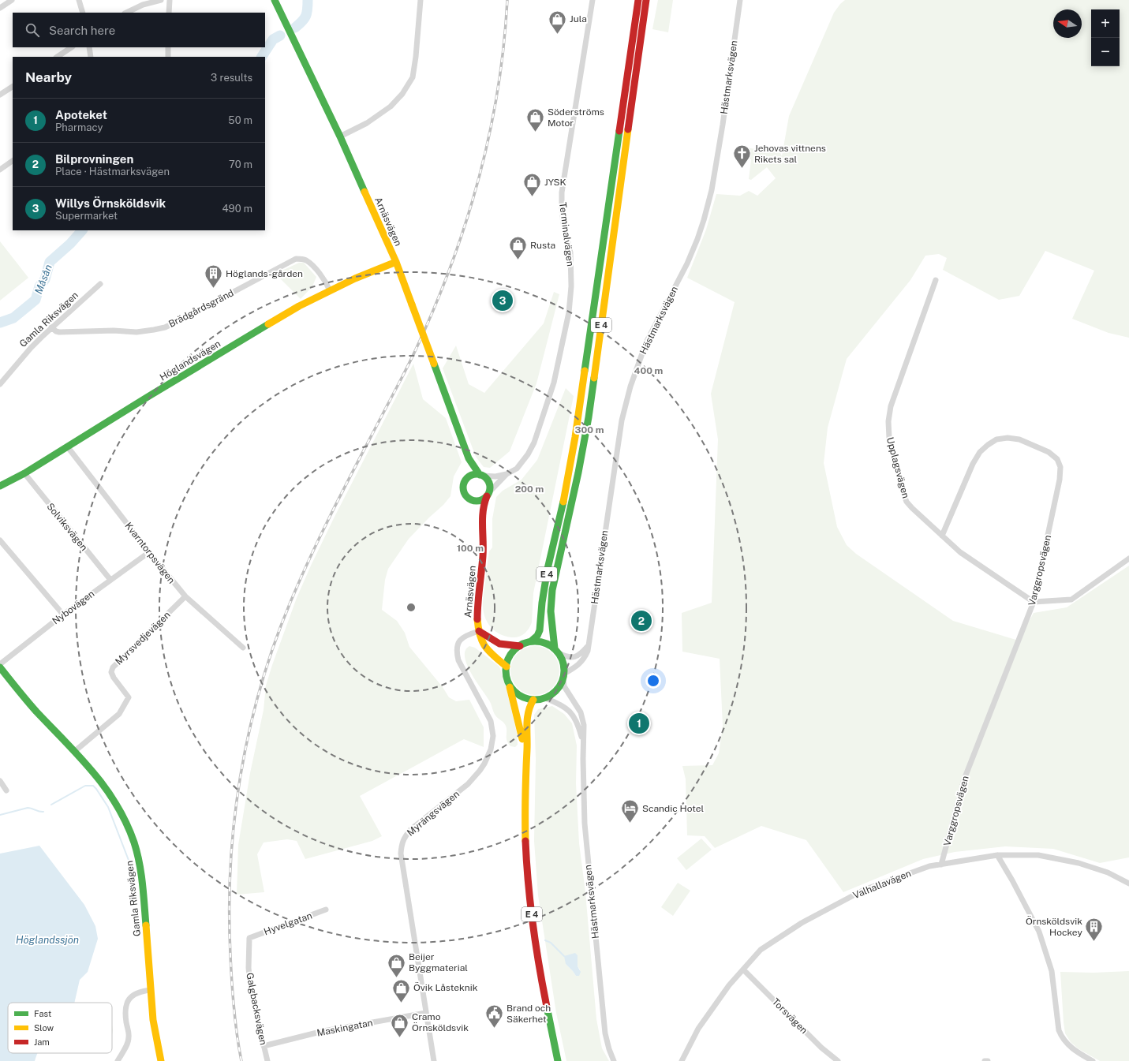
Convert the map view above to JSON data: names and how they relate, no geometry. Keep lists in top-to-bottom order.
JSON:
{
  "streets": {
    "main road": [
      "Arnäsvägen",
      "Gamla Riksvägen",
      "E 4",
      "Höglandsvägen"
    ],
    "street": [
      "Hästmarksvägen",
      "Terminalvägen",
      "Brädgårdsgränd",
      "Upplagsvägen",
      "Solviksvägen",
      "Kvarntorpsvägen",
      "Varggropsvägen",
      "Nybovägen",
      "Myrsvedjevägen",
      "Myrängsvägen",
      "Valhallavägen",
      "Hyvelgatan",
      "Galgbacksvägen",
      "Torsvägen",
      "Maskingatan"
    ]
  },
  "crossings": [
    ["Hästmarksvägen", "Arnäsvägen"],
    ["Hästmarksvägen", "E 4"],
    ["Arnäsvägen", "Terminalvägen"],
    ["Arnäsvägen", "E 4"],
    ["Arnäsvägen", "Höglandsvägen"],
    ["Arnäsvägen", "Myrängsvägen"],
    ["Brädgårdsgränd", "Gamla Riksvägen"],
    ["Brädgårdsgränd", "Höglandsvägen"],
    ["Gamla Riksvägen", "Myrsvedjevägen"],
    ["Höglandsvägen", "Solviksvägen"],
    ["Höglandsvägen", "Kvarntorpsvägen"],
    ["Upplagsvägen", "Varggropsvägen"],
    ["Solviksvägen", "Nybovägen"],
    ["Kvarntorpsvägen", "Nybovägen"],
    ["Kvarntorpsvägen", "Myrsvedjevägen"],
    ["Varggropsvägen", "Valhallavägen"],
    ["Myrängsvägen", "Maskingatan"],
    ["Valhallavägen", "Torsvägen"],
    ["Hyvelgatan", "Galgbacksvägen"],
    ["Galgbacksvägen", "Maskingatan"]
  ],
  "water": ["Måsån", "Höglandssjön"],
  "places": {
    "shop": [
      "Jula",
      "Söderströms Motor",
      "JYSK",
      "Rusta",
      "Beijer Byggmaterial",
      "Övik Låsteknik",
      "Cramo Örnsköldsvik"
    ],
    "church": ["Jehovas vittnens Rikets sal"],
    "building": ["Höglands-gården", "Örnsköldsvik Hockey"],
    "hotel": ["Scandic Hotel"],
    "public building": ["Brand och Säkerhet"]
  },
  "legend": ["Fast", "Slow", "Jam"],
  "north": "left",
  "page": {
    "map_buttons": ["+", "−"],
    "search": "Search here",
    "heading": ["Nearby", "3 results"],
    "list": [
      {
        "mark": "1",
        "name": "Apoteket",
        "note": "Pharmacy",
        "value": "50 m"
      },
      {
        "mark": "2",
        "name": "Bilprovningen",
        "note": "Place · Hästmarksvägen",
        "value": "70 m"
      },
      {
        "mark": "3",
        "name": "Willys Örnsköldsvik",
        "note": "Supermarket",
        "value": "490 m"
      }
    ],
    "pins": ["3", "2", "1"]
  },
  "rings": [
    "400 m",
    "300 m",
    "200 m",
    "100 m"
  ]
}
